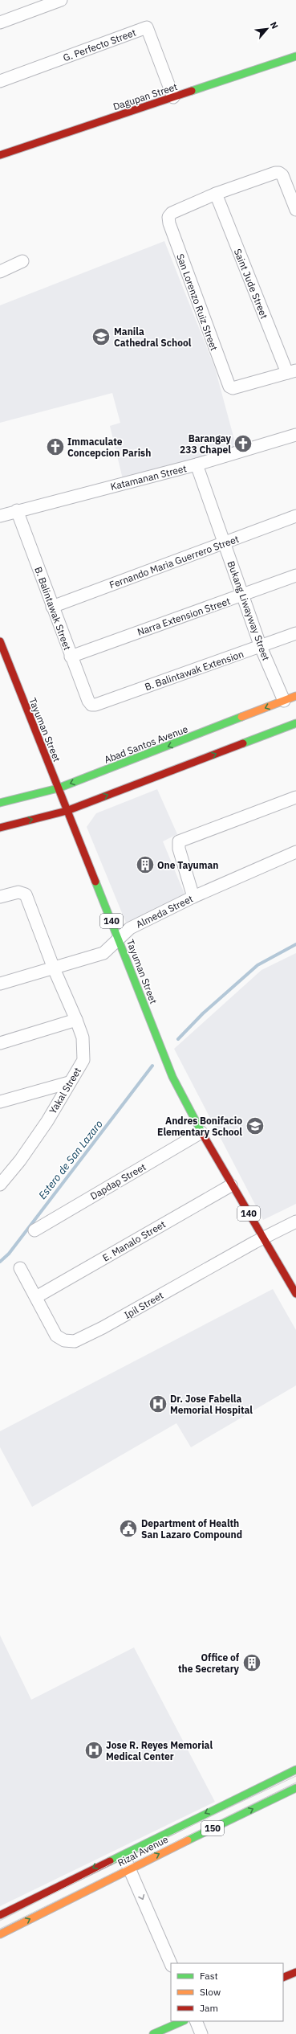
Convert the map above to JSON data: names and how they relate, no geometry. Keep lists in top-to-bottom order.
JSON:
{
  "streets": {
    "main road": [
      "Dagupan Street",
      "Tayuman Street",
      "Abad Santos Avenue",
      "140",
      "150",
      "Rizal Avenue"
    ],
    "street": [
      "G. Perfecto Street",
      "Saint Jude Street",
      "San Lorenzo Ruiz Street",
      "Katamanan Street",
      "Fernando Maria Guerrero Street",
      "B. Balintawak Street",
      "Bukang Liwayway Street",
      "Narra Extension Street",
      "B. Balintawak Extension",
      "Almeda Street",
      "Yakal Street",
      "Dapdap Street",
      "E. Manalo Street",
      "Ipil Street"
    ]
  },
  "crossings": [
    ["G. Perfecto Street", "Dagupan Street"],
    ["Saint Jude Street", "San Lorenzo Ruiz Street"],
    ["Katamanan Street", "B. Balintawak Street"],
    ["Katamanan Street", "Bukang Liwayway Street"],
    ["Fernando Maria Guerrero Street", "B. Balintawak Street"],
    ["Fernando Maria Guerrero Street", "Bukang Liwayway Street"],
    ["B. Balintawak Street", "Narra Extension Street"],
    ["B. Balintawak Street", "B. Balintawak Extension"],
    ["Bukang Liwayway Street", "Narra Extension Street"],
    ["Bukang Liwayway Street", "B. Balintawak Extension"],
    ["Bukang Liwayway Street", "Abad Santos Avenue"],
    ["Tayuman Street", "Abad Santos Avenue"],
    ["Tayuman Street", "Almeda Street"],
    ["Tayuman Street", "Dapdap Street"],
    ["Tayuman Street", "E. Manalo Street"],
    ["Tayuman Street", "Ipil Street"],
    ["Almeda Street", "Yakal Street"],
    ["E. Manalo Street", "Ipil Street"]
  ],
  "water": ["Estero de San Lazaro"],
  "places": {
    "school or university": ["Manila Cathedral School", "Andres Bonifacio Elementary School"],
    "church": ["Barangay 233 Chapel", "Immaculate Concepcion Parish"],
    "building": ["One Tayuman", "Office of the Secretary"],
    "hospital": ["Dr. Jose Fabella Memorial Hospital", "Jose R. Reyes Memorial Medical Center"],
    "public building": ["Department of Health San Lazaro Compound"]
  },
  "legend": ["Fast", "Slow", "Jam"],
  "north": "top right"
}
